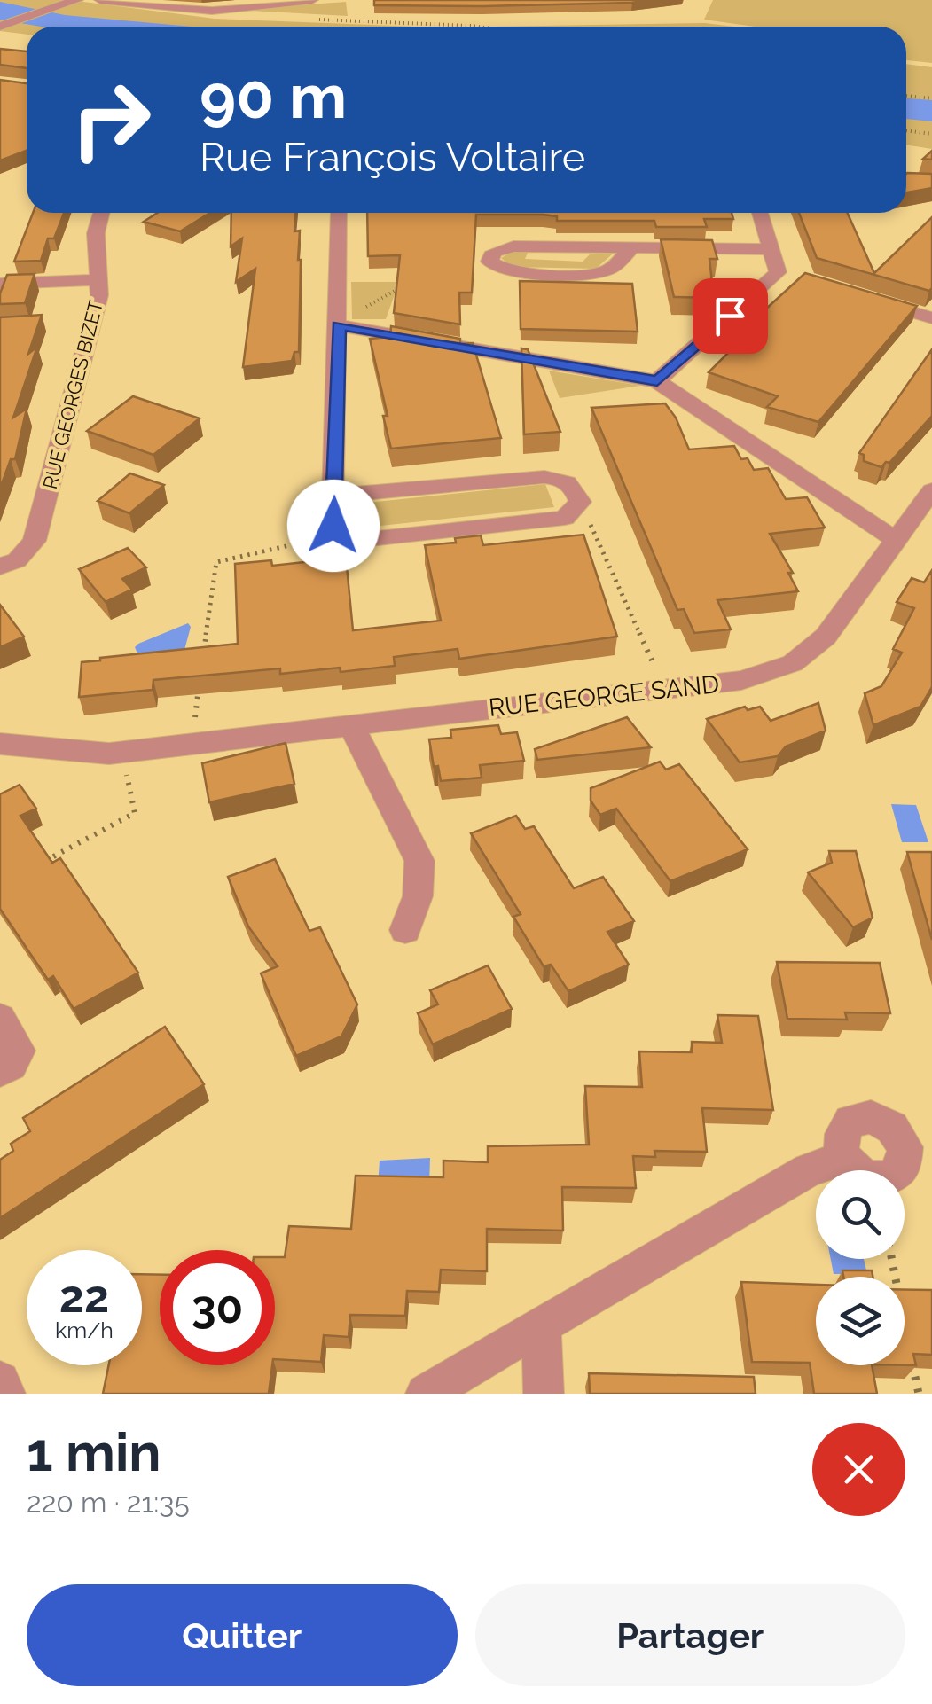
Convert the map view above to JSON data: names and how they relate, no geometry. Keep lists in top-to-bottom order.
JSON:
{
  "streets": {
    "street": ["RUE GEORGES BIZET", "RUE GEORGE SAND"]
  },
  "page": {
    "turn": ["90 m", "Rue François Voltaire"],
    "speed": "22 km/h",
    "limit": "30",
    "heading": ["1 min", "220 m · 21:35"],
    "buttons": ["Quitter", "Partager"]
  }
}
